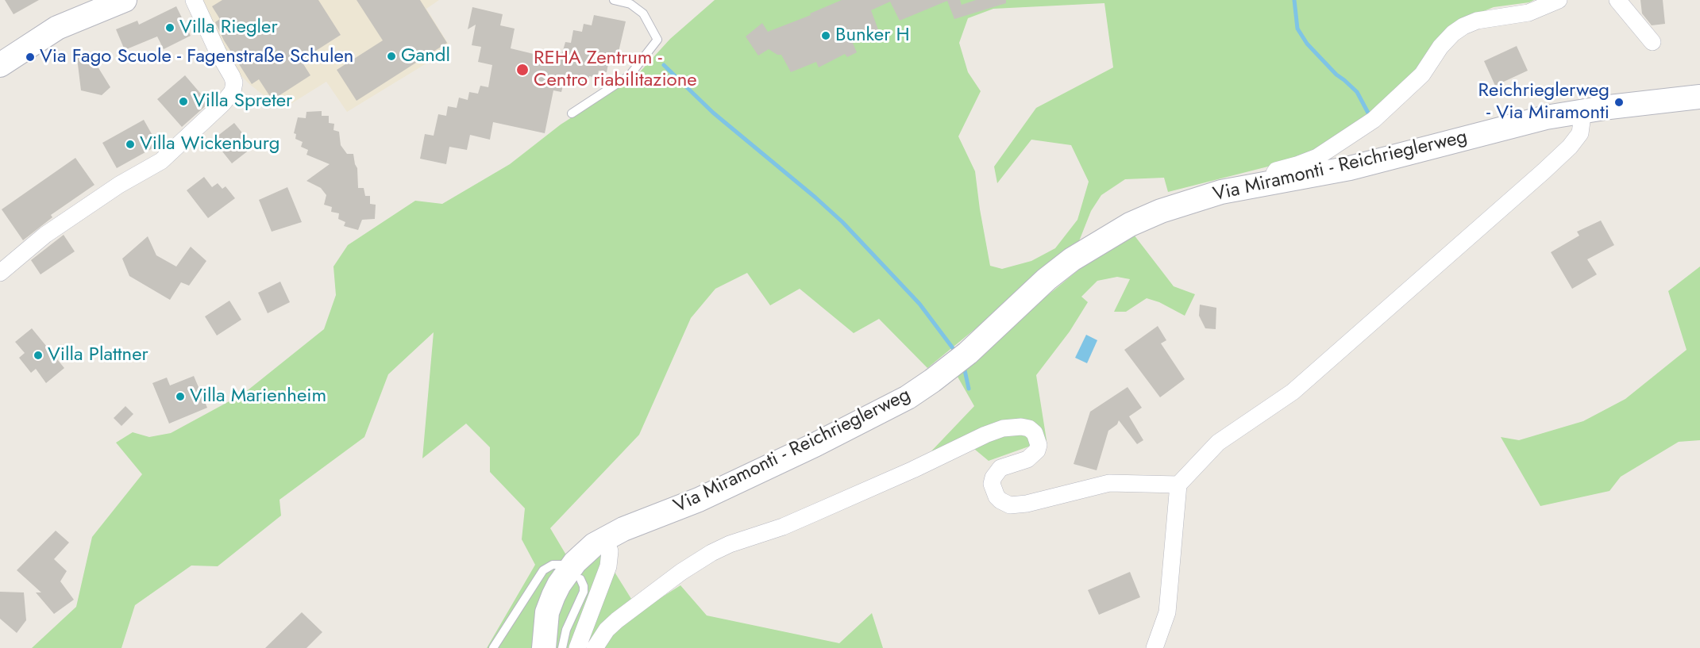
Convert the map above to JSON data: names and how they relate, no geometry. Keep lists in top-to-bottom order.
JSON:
{
  "streets": {
    "main road": ["Via Miramonti - Reichrieglerweg"]
  },
  "places": [
    "Villa Riegler",
    "Bunker H",
    "Gandl",
    "Via Fago Scuole - Fagenstraße Schulen",
    "REHA Zentrum - Centro riabilitazione",
    "Villa Spreter",
    "Reichrieglerweg - Via Miramonti",
    "Villa Wickenburg",
    "Villa Plattner",
    "Villa Marienheim"
  ]
}
